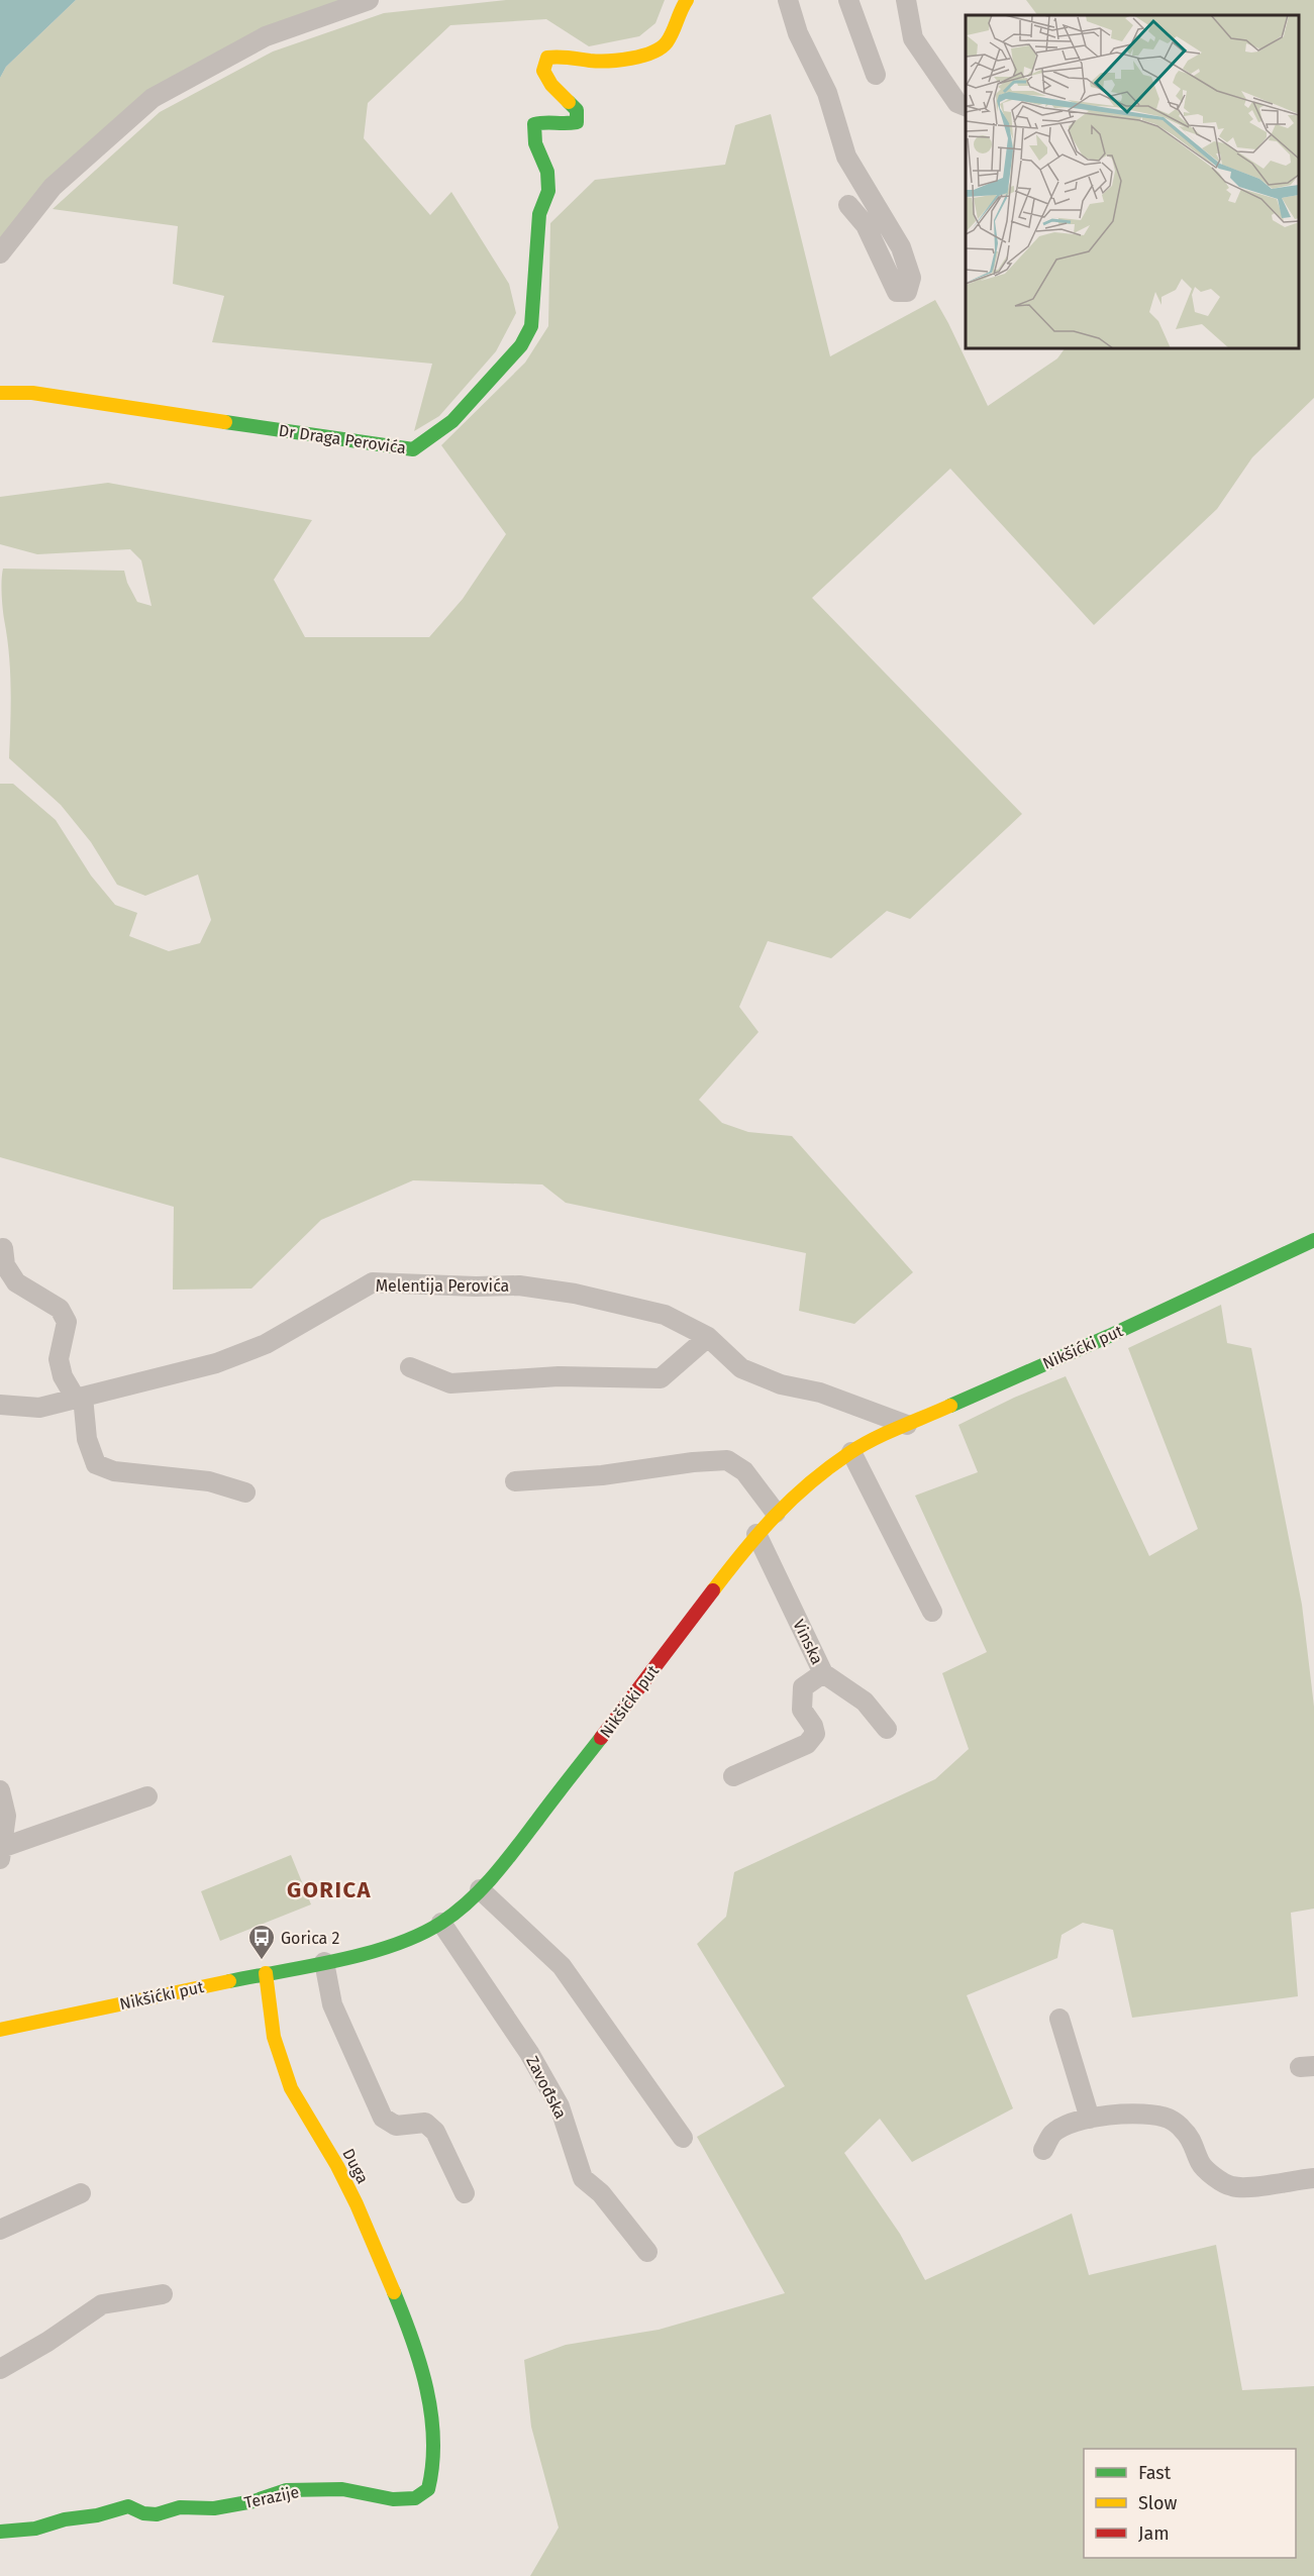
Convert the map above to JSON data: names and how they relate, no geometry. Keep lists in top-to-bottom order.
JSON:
{
  "streets": {
    "street": [
      "Dr Draga Perovića",
      "Melentija Perovića",
      "Nikšićki put",
      "Vinska",
      "Zavođska",
      "Duga",
      "Terazije"
    ]
  },
  "crossings": [
    ["Melentija Perovića", "Nikšićki put"],
    ["Nikšićki put", "Vinska"],
    ["Nikšićki put", "Zavođska"],
    ["Nikšićki put", "Duga"],
    ["Duga", "Terazije"]
  ],
  "districts": ["GORICA"],
  "places": {
    "bus stop": ["Gorica 2"]
  },
  "legend": ["Fast", "Slow", "Jam"]
}
